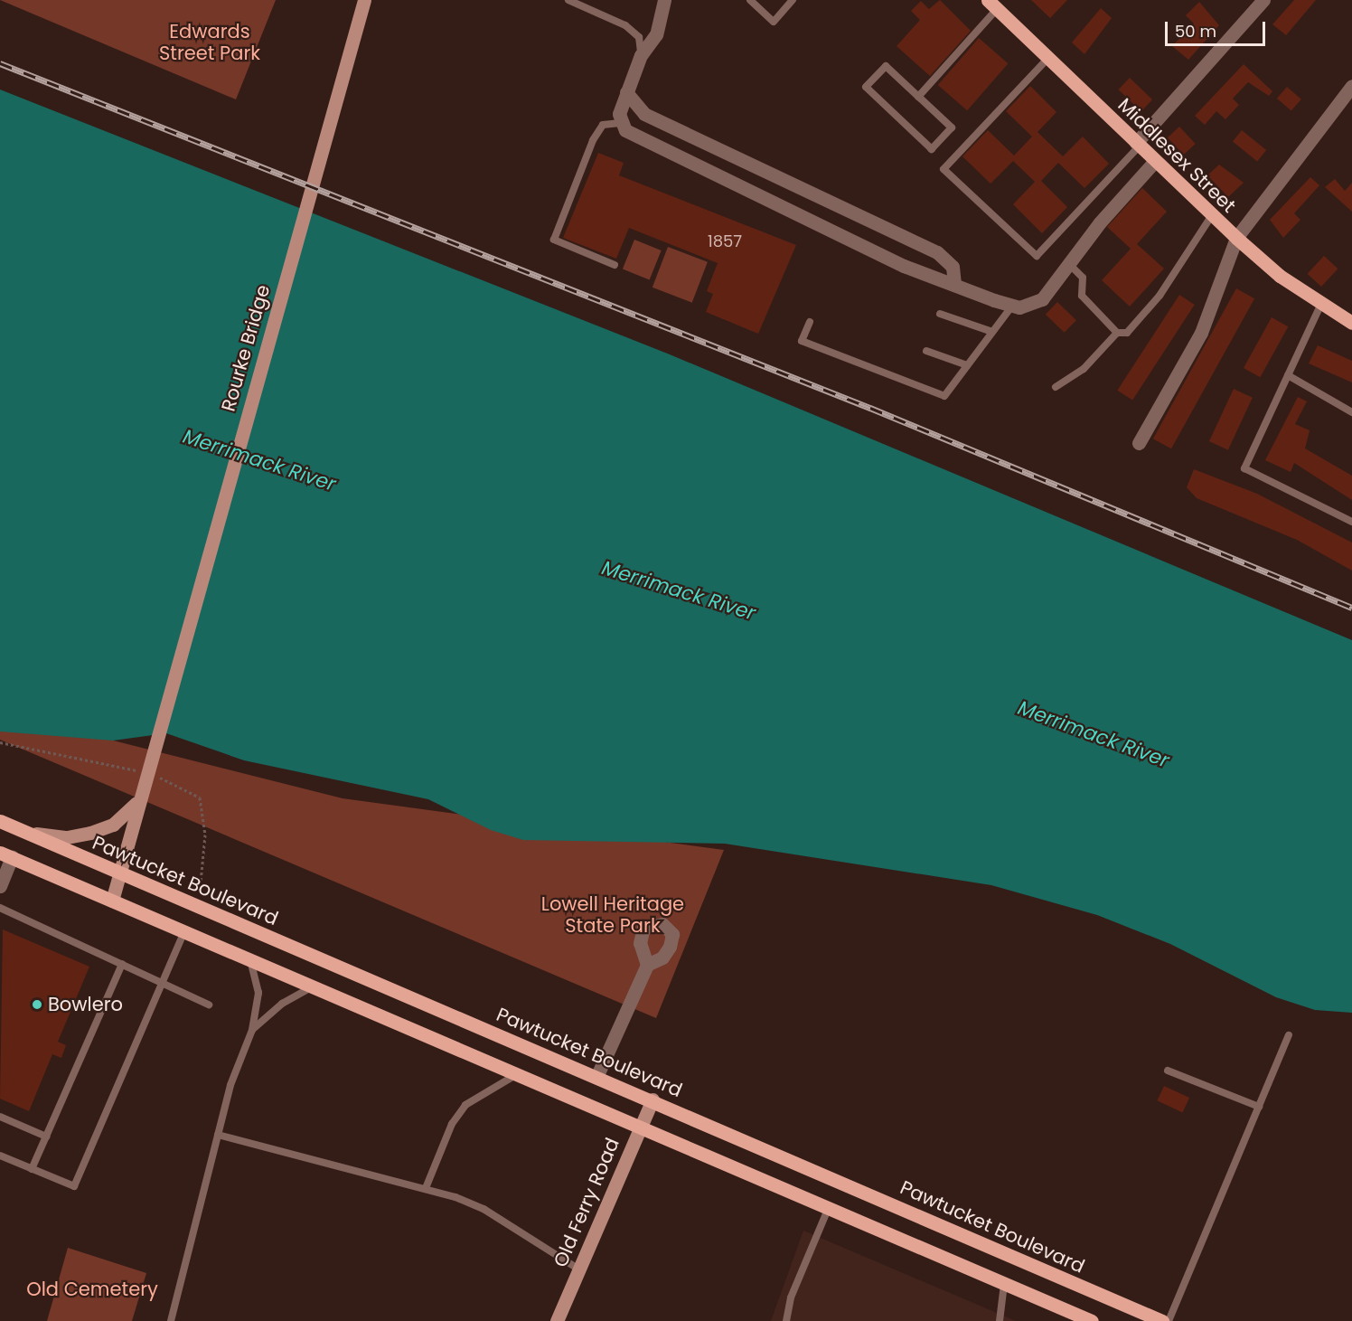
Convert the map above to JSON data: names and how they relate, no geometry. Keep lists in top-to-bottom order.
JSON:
{
  "streets": {
    "main road": [
      "Middlesex Street",
      "Rourke Bridge",
      "Pawtucket Boulevard",
      "Old Ferry Road"
    ]
  },
  "crossings": [
    ["Rourke Bridge", "Pawtucket Boulevard"],
    ["Pawtucket Boulevard", "Old Ferry Road"]
  ],
  "water": ["Merrimack River"],
  "parks": ["Edwards Street Park", "Lowell Heritage State Park", "Old Cemetery"],
  "places": ["Bowlero"],
  "house_numbers": ["1857"],
  "scale_bar": "50 m"
}
